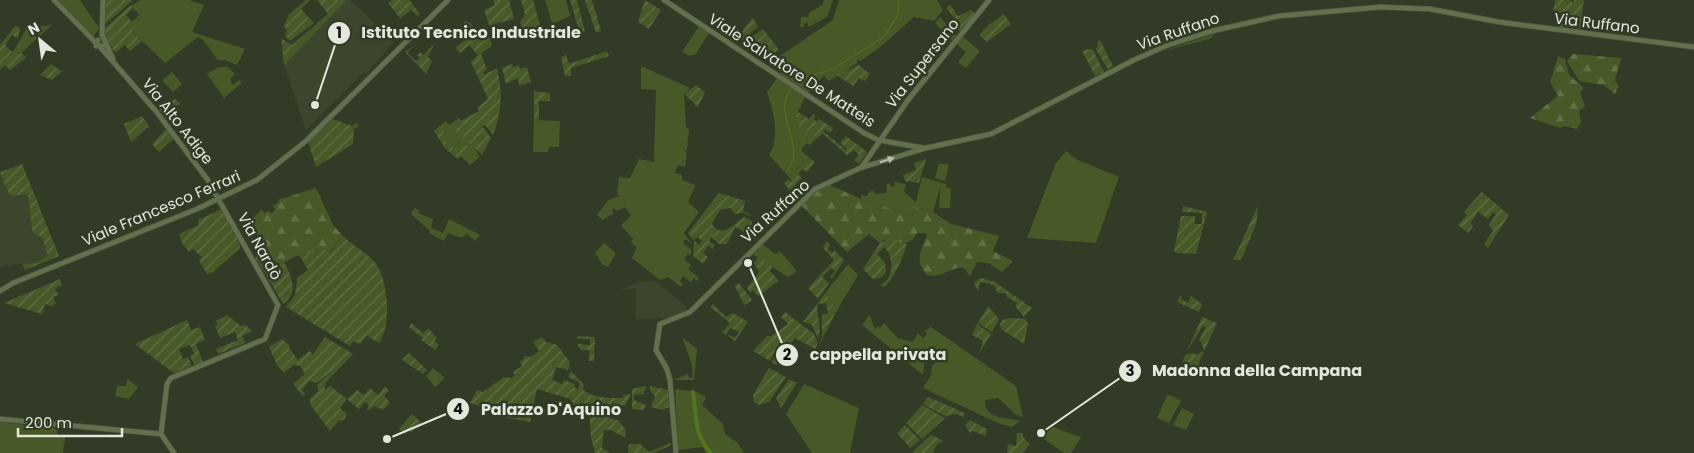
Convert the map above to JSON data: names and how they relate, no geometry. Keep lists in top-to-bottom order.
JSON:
{
  "streets": {
    "street": [
      "Via Ruffano",
      "Via Supersano",
      "Viale Salvatore De Matteis",
      "Via Alto Adige",
      "Viale Francesco Ferrari",
      "Via Nardò"
    ]
  },
  "crossings": [
    ["Via Ruffano", "Via Supersano"],
    ["Via Ruffano", "Viale Salvatore De Matteis"],
    ["Via Supersano", "Viale Salvatore De Matteis"],
    ["Via Alto Adige", "Viale Francesco Ferrari"],
    ["Via Alto Adige", "Via Nardò"],
    ["Viale Francesco Ferrari", "Via Nardò"]
  ],
  "places": [
    "Istituto Tecnico Industriale",
    "cappella privata",
    "Madonna della Campana",
    "Palazzo D'Aquino"
  ],
  "scale_bar": "200 m",
  "north": "top left"
}
